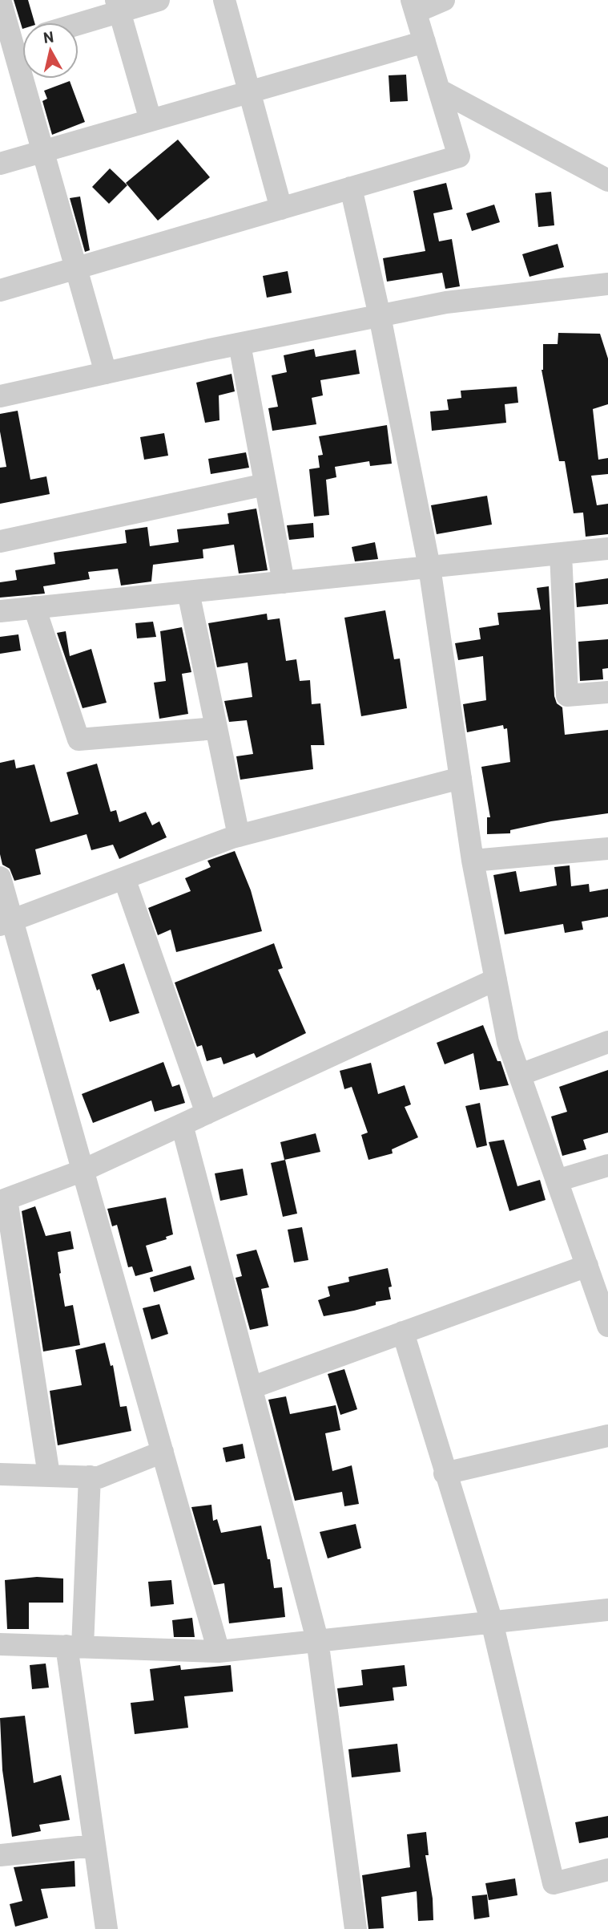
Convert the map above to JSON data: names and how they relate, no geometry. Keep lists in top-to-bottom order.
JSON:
{
  "north": "top"
}
